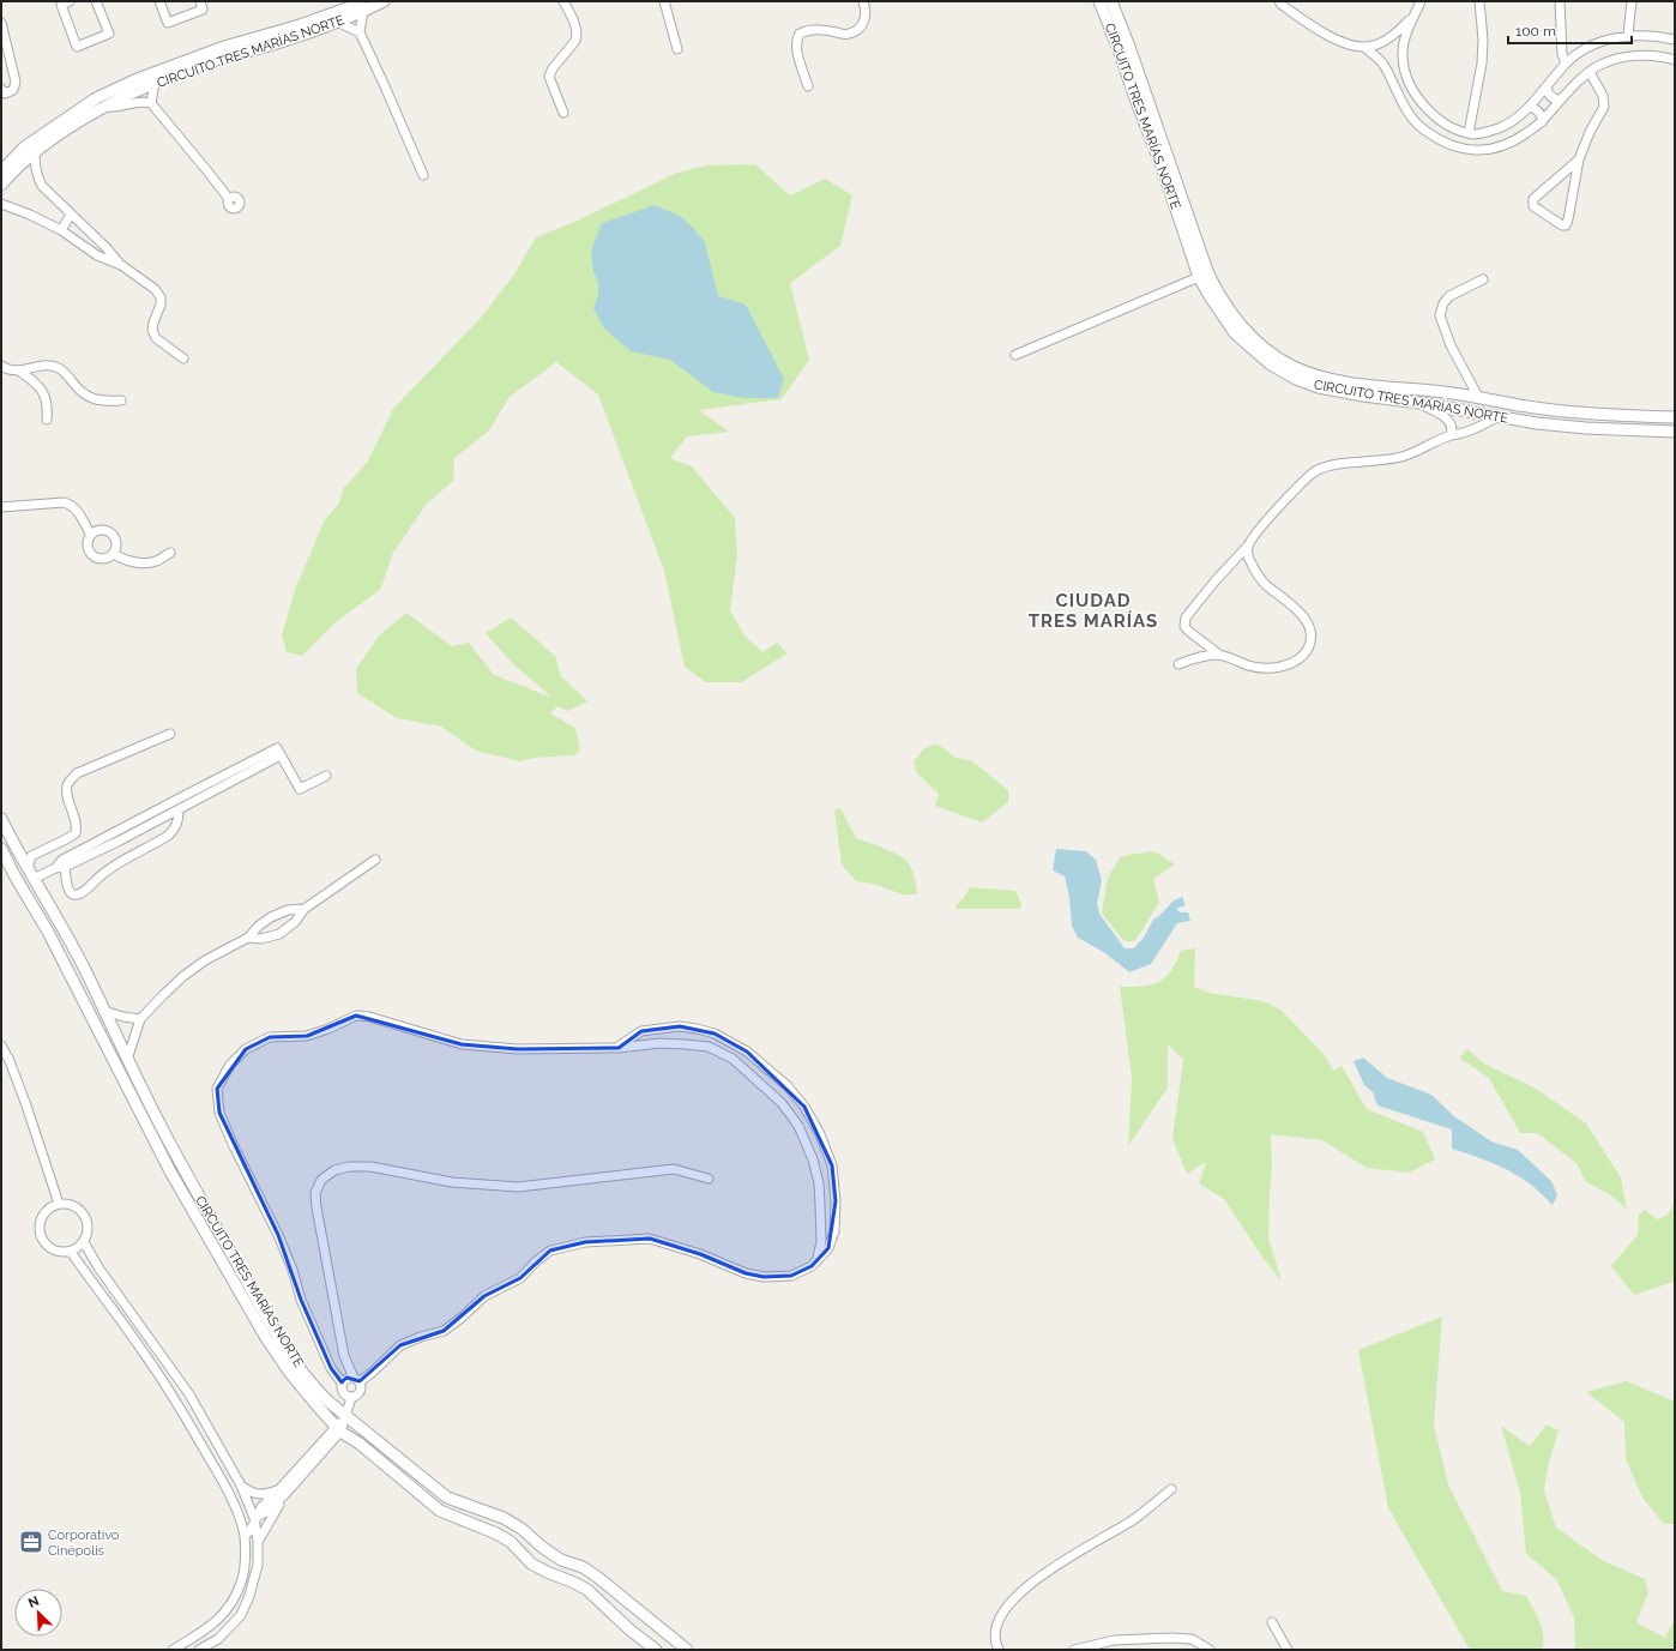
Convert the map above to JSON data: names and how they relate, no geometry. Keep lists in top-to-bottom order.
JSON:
{
  "streets": {
    "street": ["CIRCUITO TRES MARÍAS NORTE"]
  },
  "districts": ["CIUDAD TRES MARÍAS"],
  "places": {
    "office": ["Corporativo Cinépolis"]
  },
  "scale_bar": "100 m",
  "north": "top left"
}
